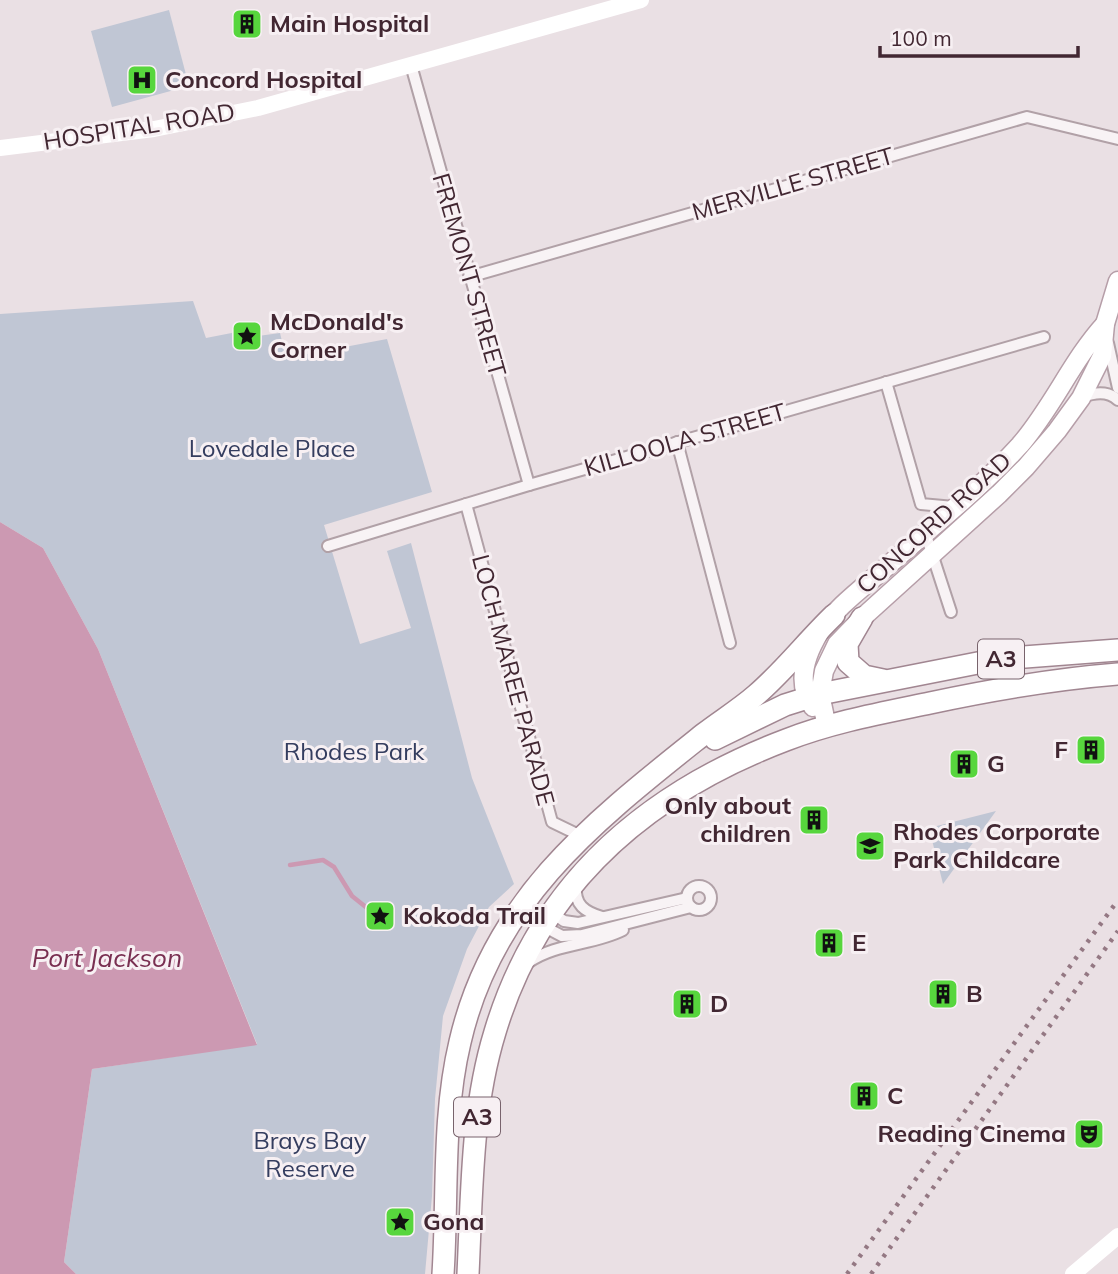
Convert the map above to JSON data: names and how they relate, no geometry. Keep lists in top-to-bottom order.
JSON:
{
  "streets": {
    "highway": ["A3"],
    "main road": ["CONCORD ROAD"],
    "street": [
      "HOSPITAL ROAD",
      "MERVILLE STREET",
      "FREMONT STREET",
      "KILLOOLA STREET",
      "LOCH MAREE PARADE"
    ]
  },
  "crossings": [
    ["HOSPITAL ROAD", "FREMONT STREET"],
    ["MERVILLE STREET", "FREMONT STREET"],
    ["FREMONT STREET", "KILLOOLA STREET"],
    ["KILLOOLA STREET", "LOCH MAREE PARADE"],
    ["CONCORD ROAD", "A3"],
    ["A3", "LOCH MAREE PARADE"]
  ],
  "water": ["Port Jackson"],
  "parks": ["Lovedale Place", "Rhodes Park", "Brays Bay Reserve"],
  "places": {
    "building": [
      "Main Hospital",
      "F",
      "G",
      "Only about children",
      "E",
      "B",
      "D",
      "C"
    ],
    "hospital": ["Concord Hospital"],
    "place": ["McDonald's Corner", "Kokoda Trail", "Gona"],
    "school or university": ["Rhodes Corporate Park Childcare"],
    "theatre": ["Reading Cinema"]
  },
  "scale_bar": "100 m"
}
